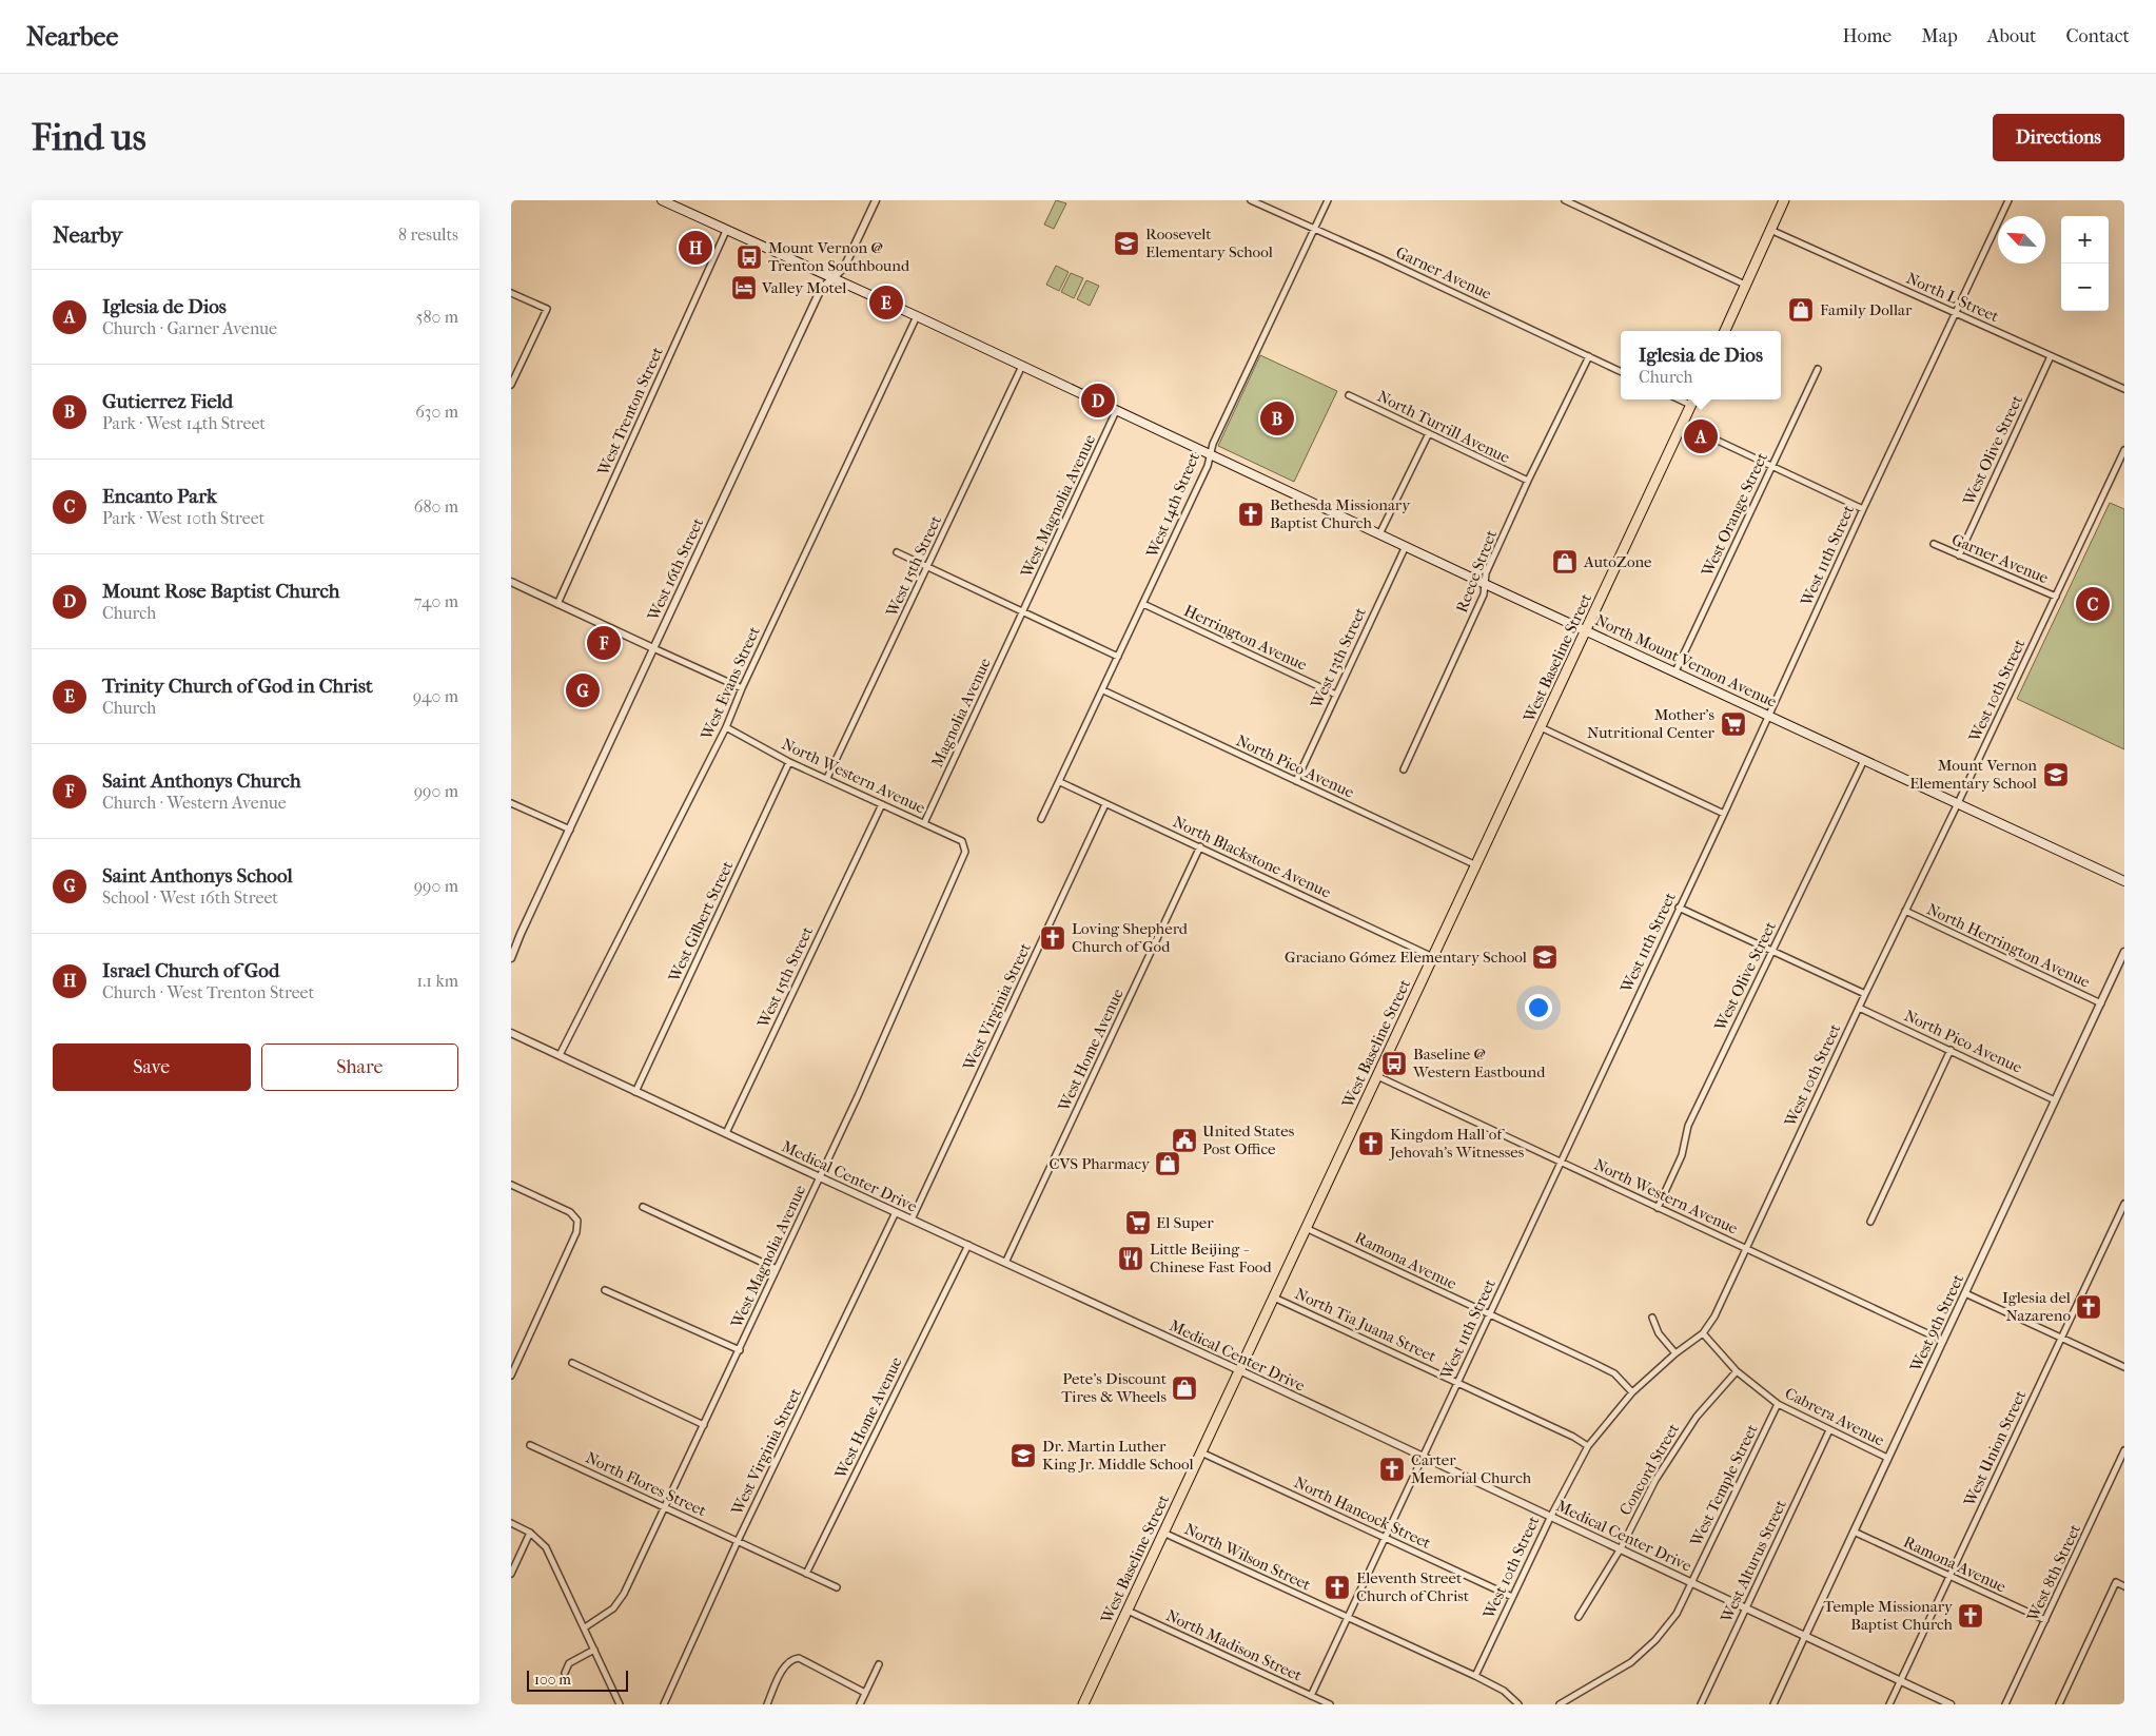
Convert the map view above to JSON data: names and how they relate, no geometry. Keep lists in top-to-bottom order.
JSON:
{
  "streets": {
    "main road": ["West Baseline Street", "North Mount Vernon Avenue"],
    "street": [
      "Garner Avenue",
      "North L Street",
      "West Trenton Street",
      "North Turrill Avenue",
      "West Olive Street",
      "West 14th Street",
      "West Magnolia Avenue",
      "West Orange Street",
      "West 11th Street",
      "West 15th Street",
      "West 16th Street",
      "Reece Street",
      "Herrington Avenue",
      "West 13th Street",
      "West Evans Street",
      "West 10th Street",
      "Magnolia Avenue",
      "North Pico Avenue",
      "North Western Avenue",
      "North Blackstone Avenue",
      "West Gilbert Street",
      "North Herrington Avenue",
      "West Virginia Street",
      "West Home Avenue",
      "Medical Center Drive",
      "Ramona Avenue",
      "West 9th Street",
      "North Tia Juana Street",
      "Cabrera Avenue",
      "West Union Street",
      "Concord Street",
      "North Flores Street",
      "West Temple Street",
      "North Hancock Street",
      "North Wilson Street",
      "West Alturus Street",
      "West 8th Street",
      "North Madison Street"
    ]
  },
  "crossings": [
    ["Garner Avenue", "West Olive Street"],
    ["Garner Avenue", "West 14th Street"],
    ["Garner Avenue", "Reece Street"],
    ["Garner Avenue", "West 10th Street"],
    ["North L Street", "West Olive Street"],
    ["North L Street", "West 11th Street"],
    ["West Trenton Street", "North Mount Vernon Avenue"],
    ["North Turrill Avenue", "Reece Street"],
    ["West Olive Street", "North Mount Vernon Avenue"],
    ["West Olive Street", "North Western Avenue"],
    ["West 14th Street", "Herrington Avenue"],
    ["West 14th Street", "North Mount Vernon Avenue"],
    ["West 14th Street", "North Pico Avenue"],
    ["West 14th Street", "North Blackstone Avenue"],
    ["West Magnolia Avenue", "North Mount Vernon Avenue"],
    ["West Magnolia Avenue", "Magnolia Avenue"],
    ["West Magnolia Avenue", "North Western Avenue"],
    ["West Magnolia Avenue", "Medical Center Drive"],
    ["West Magnolia Avenue", "North Flores Street"],
    ["West Orange Street", "North Mount Vernon Avenue"],
    ["West 11th Street", "North Mount Vernon Avenue"],
    ["West 11th Street", "North Western Avenue"],
    ["West 11th Street", "Medical Center Drive"],
    ["West 11th Street", "Ramona Avenue"],
    ["West 11th Street", "North Tia Juana Street"],
    ["West 11th Street", "North Hancock Street"],
    ["West 11th Street", "North Wilson Street"],
    ["West 11th Street", "North Madison Street"],
    ["West 15th Street", "North Mount Vernon Avenue"],
    ["West 15th Street", "North Western Avenue"],
    ["West 15th Street", "Medical Center Drive"],
    ["West 16th Street", "North Mount Vernon Avenue"],
    ["Reece Street", "North Mount Vernon Avenue"],
    ["Herrington Avenue", "West 13th Street"],
    ["West 13th Street", "North Mount Vernon Avenue"],
    ["West 13th Street", "North Pico Avenue"],
    ["West Baseline Street", "North Mount Vernon Avenue"],
    ["West Baseline Street", "North Pico Avenue"],
    ["West Baseline Street", "North Western Avenue"],
    ["West Baseline Street", "North Blackstone Avenue"],
    ["West Baseline Street", "Medical Center Drive"],
    ["West Baseline Street", "Ramona Avenue"],
    ["West Baseline Street", "North Tia Juana Street"],
    ["West Baseline Street", "North Hancock Street"],
    ["West Baseline Street", "North Wilson Street"],
    ["West Baseline Street", "North Madison Street"],
    ["North Mount Vernon Avenue", "West Evans Street"],
    ["North Mount Vernon Avenue", "West 10th Street"],
    ["West Evans Street", "North Western Avenue"],
    ["West Evans Street", "Medical Center Drive"],
    ["West 10th Street", "North Pico Avenue"],
    ["West 10th Street", "North Western Avenue"],
    ["West 10th Street", "North Herrington Avenue"],
    ["West 10th Street", "Medical Center Drive"],
    ["West 10th Street", "Ramona Avenue"],
    ["West 10th Street", "North Tia Juana Street"],
    ["West 10th Street", "Cabrera Avenue"],
    ["West 10th Street", "North Hancock Street"],
    ["West 10th Street", "North Wilson Street"],
    ["Magnolia Avenue", "North Western Avenue"],
    ["North Pico Avenue", "West 9th Street"],
    ["North Western Avenue", "West Gilbert Street"],
    ["North Western Avenue", "West 9th Street"],
    ["North Blackstone Avenue", "West Virginia Street"],
    ["North Blackstone Avenue", "West Home Avenue"],
    ["West Gilbert Street", "Medical Center Drive"],
    ["North Herrington Avenue", "West 9th Street"],
    ["West Virginia Street", "Medical Center Drive"],
    ["West Virginia Street", "North Flores Street"],
    ["West Home Avenue", "Medical Center Drive"],
    ["West Home Avenue", "North Flores Street"],
    ["Medical Center Drive", "West 9th Street"],
    ["Medical Center Drive", "West Union Street"],
    ["Medical Center Drive", "Concord Street"],
    ["Medical Center Drive", "West Temple Street"],
    ["Medical Center Drive", "West Alturus Street"],
    ["Ramona Avenue", "West 9th Street"],
    ["Ramona Avenue", "West Union Street"],
    ["Ramona Avenue", "West 8th Street"],
    ["West 9th Street", "Cabrera Avenue"],
    ["Cabrera Avenue", "Concord Street"],
    ["Cabrera Avenue", "West Temple Street"],
    ["Cabrera Avenue", "West Alturus Street"]
  ],
  "places": {
    "school or university": [
      "Roosevelt Elementary School",
      "Mount Vernon Elementary School",
      "Graciano Gómez Elementary School",
      "Dr. Martin Luther King Jr. Middle School"
    ],
    "bus stop": ["Mount Vernon @ Trenton Southbound", "Baseline @ Western Eastbound"],
    "hotel": ["Valley Motel"],
    "shop": [
      "Family Dollar",
      "AutoZone",
      "CVS Pharmacy",
      "Pete's Discount Tires & Wheels"
    ],
    "church": [
      "Bethesda Missionary Baptist Church",
      "Loving Shepherd Church of God",
      "Kingdom Hall of Jehovah's Witnesses",
      "Iglesia del Nazareno",
      "Carter Memorial Church",
      "Eleventh Street Church of Christ",
      "Temple Missionary Baptist Church"
    ],
    "supermarket": ["Mother's Nutritional Center", "El Super"],
    "public building": ["United States Post Office"],
    "restaurant": ["Little Beijing - Chinese Fast Food"]
  },
  "scale_bar": "100 m",
  "north": "top left",
  "page": {
    "header": "Nearbee",
    "nav": [
      "Home",
      "Map",
      "About",
      "Contact"
    ],
    "buttons": [
      "Directions",
      ["Save", "Share"]
    ],
    "title": "Find us",
    "heading": ["Nearby", "8 results"],
    "map_buttons": ["+", "−"],
    "pins": [
      "H",
      "E",
      "D",
      "B",
      "A",
      "C",
      "F",
      "G"
    ],
    "list": [
      {
        "mark": "A",
        "name": "Iglesia de Dios",
        "note": "Church · Garner Avenue",
        "value": "580 m"
      },
      {
        "mark": "B",
        "name": "Gutierrez Field",
        "note": "Park · West 14th Street",
        "value": "630 m"
      },
      {
        "mark": "C",
        "name": "Encanto Park",
        "note": "Park · West 10th Street",
        "value": "680 m"
      },
      {
        "mark": "D",
        "name": "Mount Rose Baptist Church",
        "note": "Church",
        "value": "740 m"
      },
      {
        "mark": "E",
        "name": "Trinity Church of God in Christ",
        "note": "Church",
        "value": "940 m"
      },
      {
        "mark": "F",
        "name": "Saint Anthonys Church",
        "note": "Church · Western Avenue",
        "value": "990 m"
      },
      {
        "mark": "G",
        "name": "Saint Anthonys School",
        "note": "School · West 16th Street",
        "value": "990 m"
      },
      {
        "mark": "H",
        "name": "Israel Church of God",
        "note": "Church · West Trenton Street",
        "value": "1.1 km"
      }
    ],
    "popup": ["Iglesia de Dios", "Church"],
    "scale": "100 m"
  }
}
